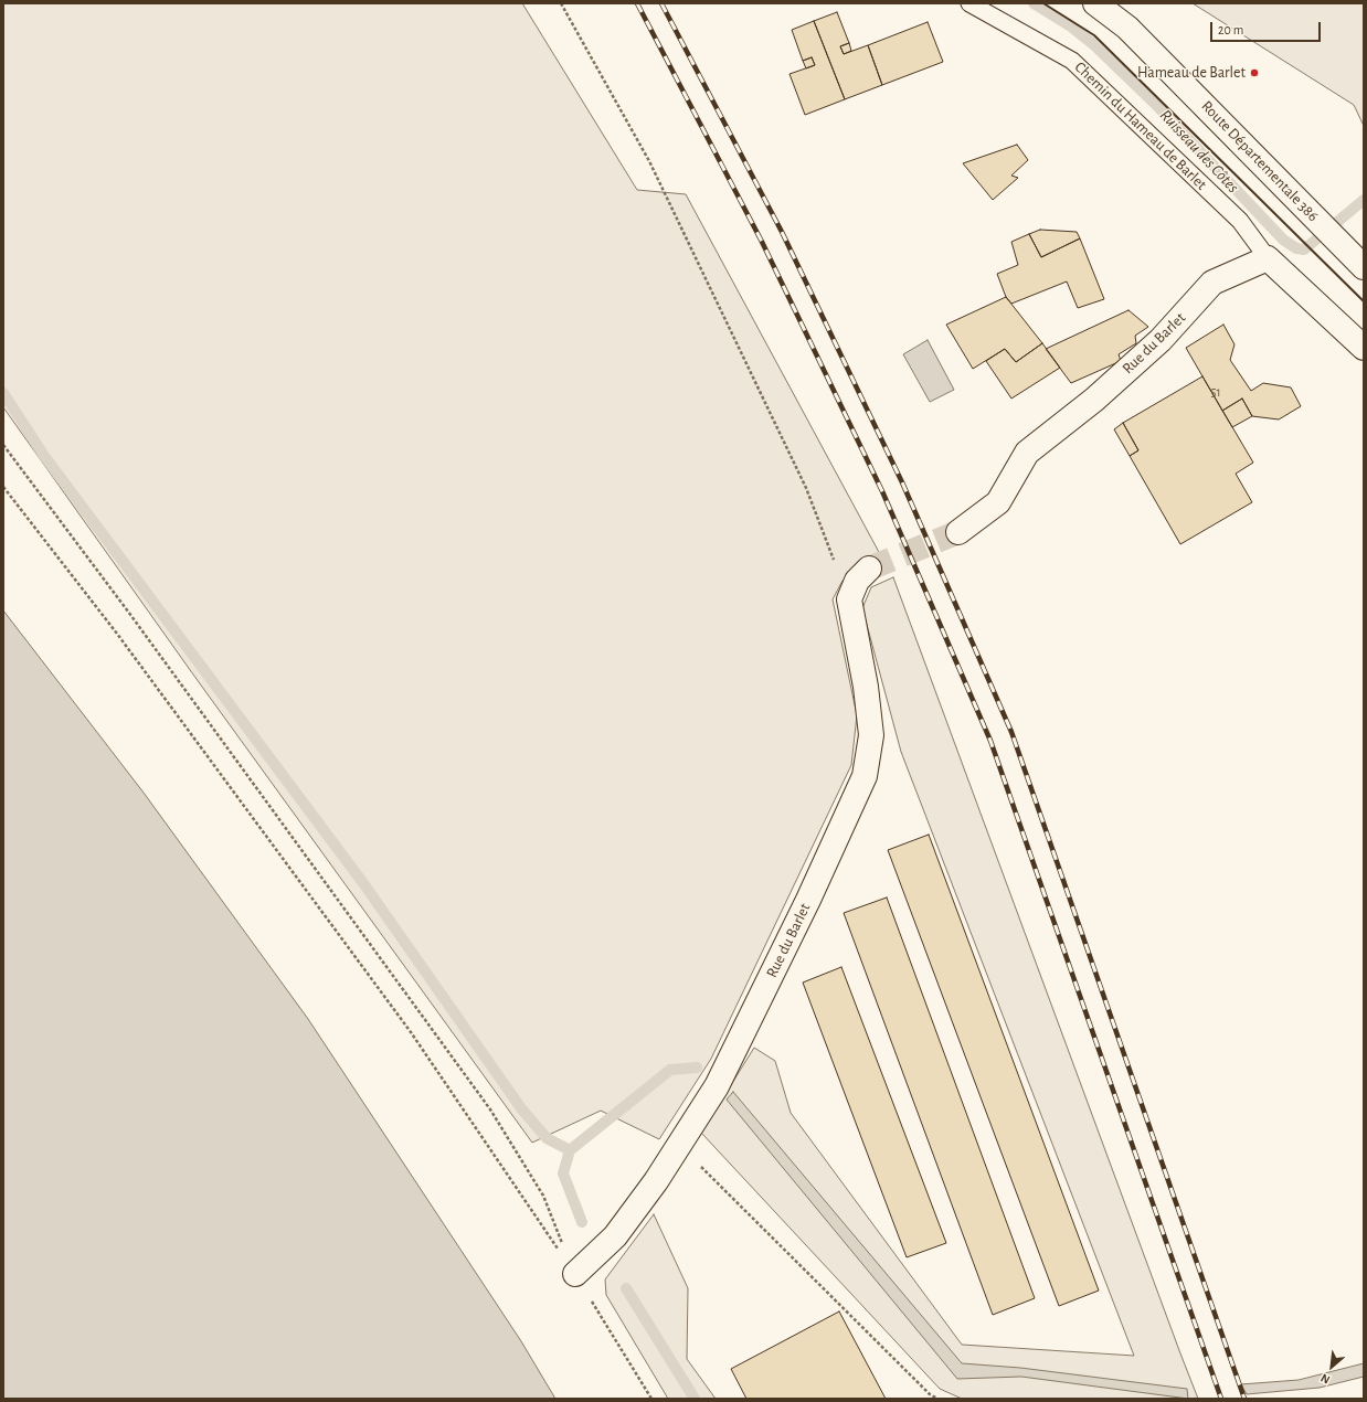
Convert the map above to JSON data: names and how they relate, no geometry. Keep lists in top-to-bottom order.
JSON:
{
  "streets": {
    "street": ["Route Départementale 386", "Rue du Barlet"],
    "lane": ["Chemin du Hameau de Barlet"]
  },
  "crossings": [
    ["Chemin du Hameau de Barlet", "Rue du Barlet"]
  ],
  "water": ["Ruisseau des Côtes"],
  "places": ["Hameau de Barlet"],
  "house_numbers": ["51"],
  "scale_bar": "20 m",
  "north": "bottom left"
}
